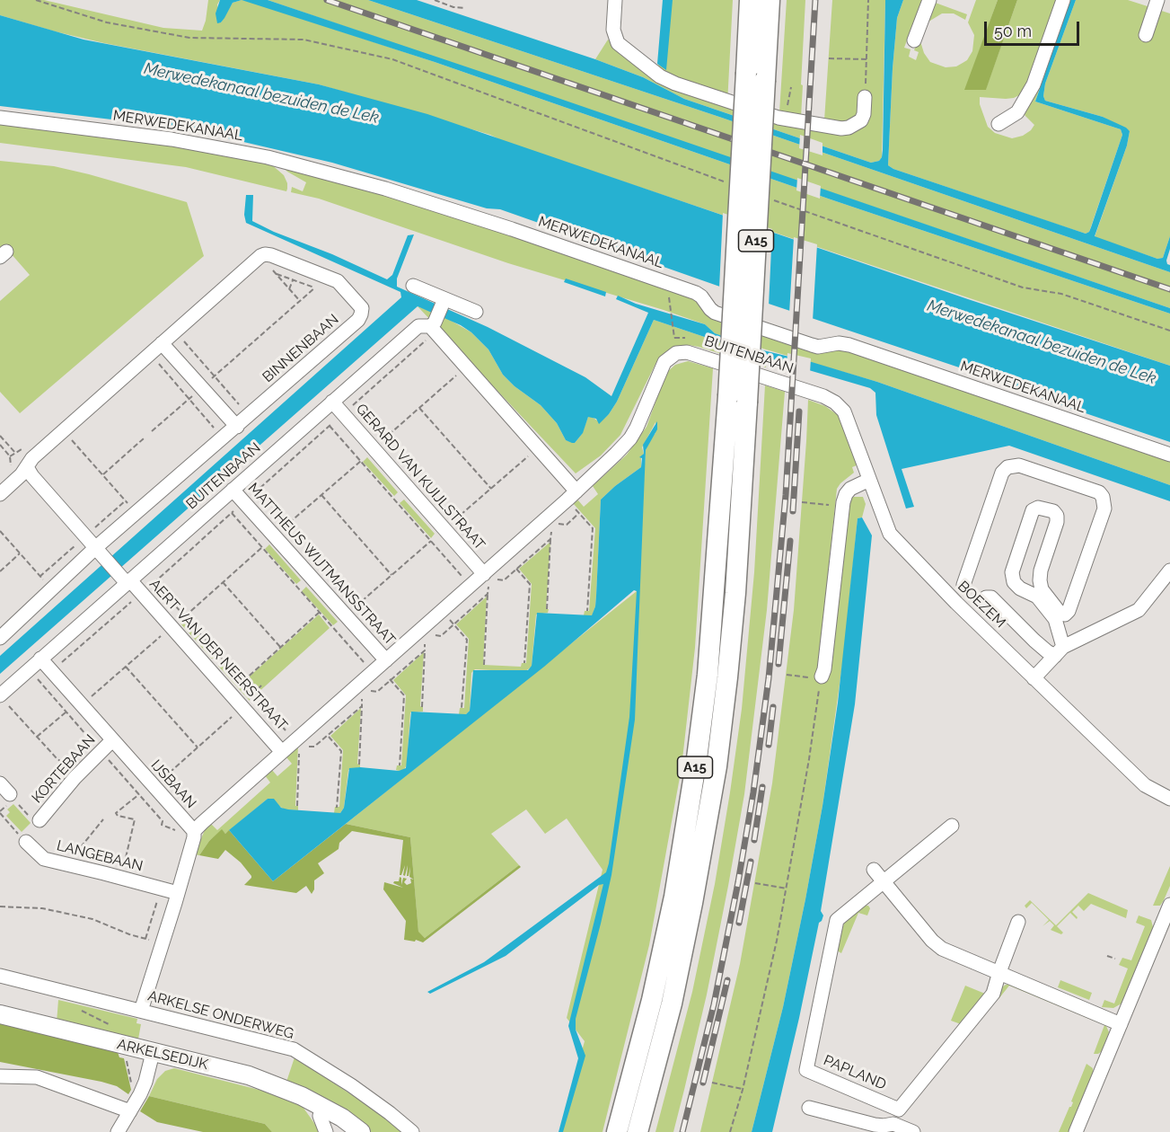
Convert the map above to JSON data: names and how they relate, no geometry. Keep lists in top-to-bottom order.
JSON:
{
  "streets": {
    "highway": ["A15"],
    "main road": ["ARKELSEDIJK"],
    "street": [
      "MERWEDEKANAAL",
      "BINNENBAAN",
      "BUITENBAAN",
      "GERARD VAN KUIJLSTRAAT",
      "MATTHEUS WIJTMANSSTRAAT",
      "BOEZEM",
      "AERT VAN DER NEERSTRAAT",
      "KORTEBAAN",
      "IJSBAAN",
      "LANGEBAAN",
      "ARKELSE ONDERWEG",
      "PAPLAND"
    ]
  },
  "crossings": [
    ["BINNENBAAN", "AERT VAN DER NEERSTRAAT"],
    ["BUITENBAAN", "GERARD VAN KUIJLSTRAAT"],
    ["BUITENBAAN", "MATTHEUS WIJTMANSSTRAAT"],
    ["BUITENBAAN", "BOEZEM"],
    ["BUITENBAAN", "AERT VAN DER NEERSTRAAT"],
    ["BUITENBAAN", "IJSBAAN"],
    ["KORTEBAAN", "IJSBAAN"],
    ["IJSBAAN", "LANGEBAAN"],
    ["IJSBAAN", "ARKELSE ONDERWEG"]
  ],
  "water": ["Merwedekanaal bezuiden de Lek"],
  "scale_bar": "50 m"
}
